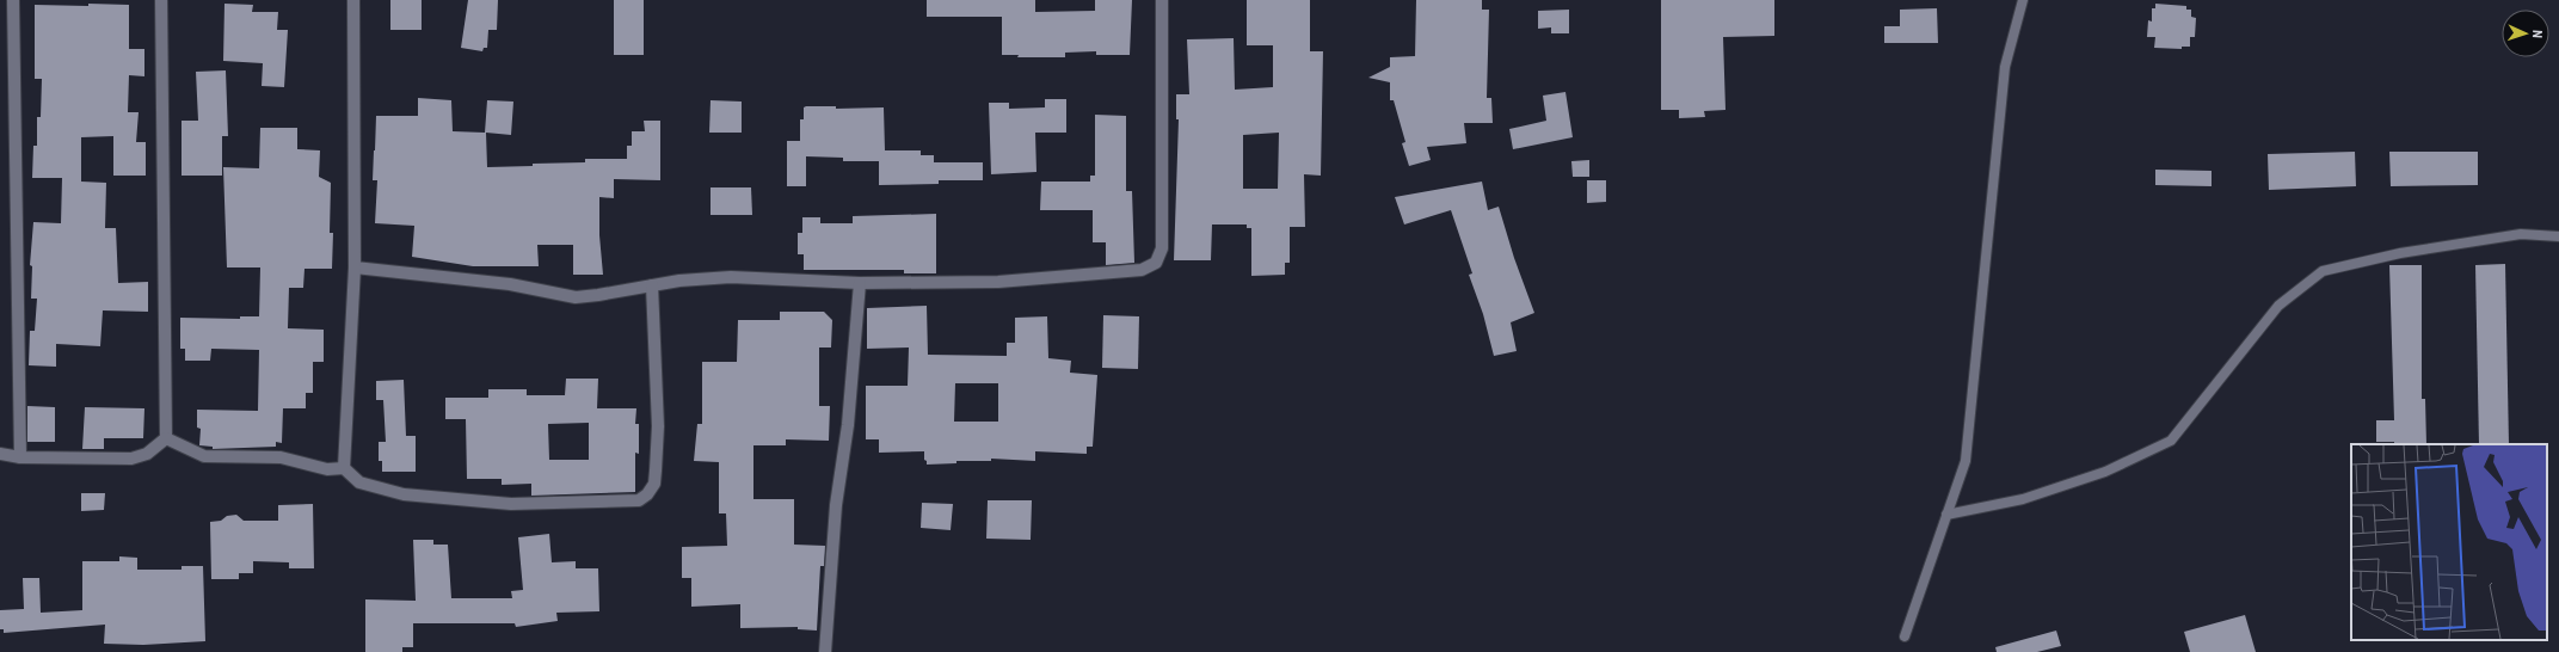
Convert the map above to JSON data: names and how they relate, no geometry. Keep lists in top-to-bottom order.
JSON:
{
  "north": "right"
}
